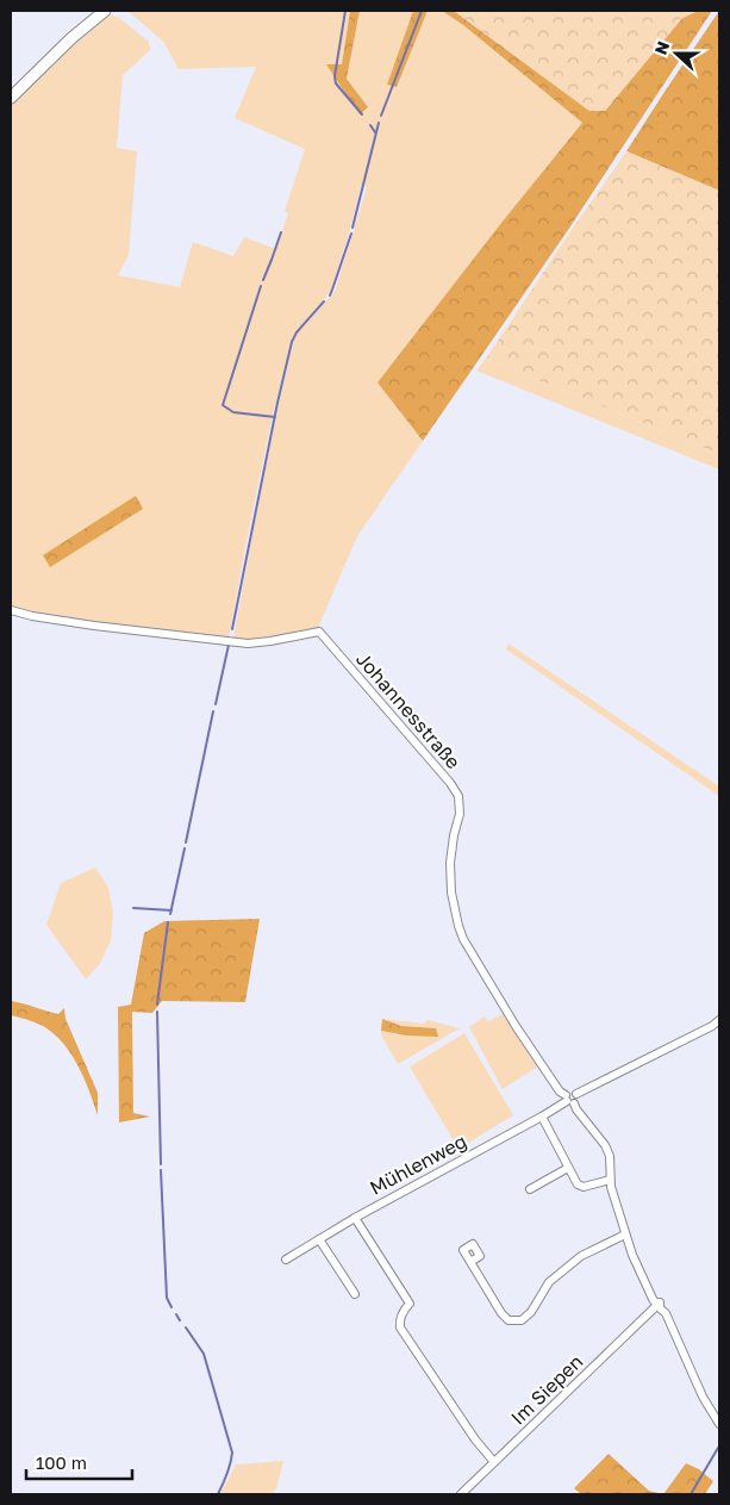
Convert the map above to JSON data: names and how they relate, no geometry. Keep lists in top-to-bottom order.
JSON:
{
  "streets": {
    "street": ["Johannesstraße", "Mühlenweg", "Im Siepen"]
  },
  "crossings": [
    ["Johannesstraße", "Mühlenweg"],
    ["Johannesstraße", "Im Siepen"]
  ],
  "scale_bar": "100 m",
  "north": "left"
}
